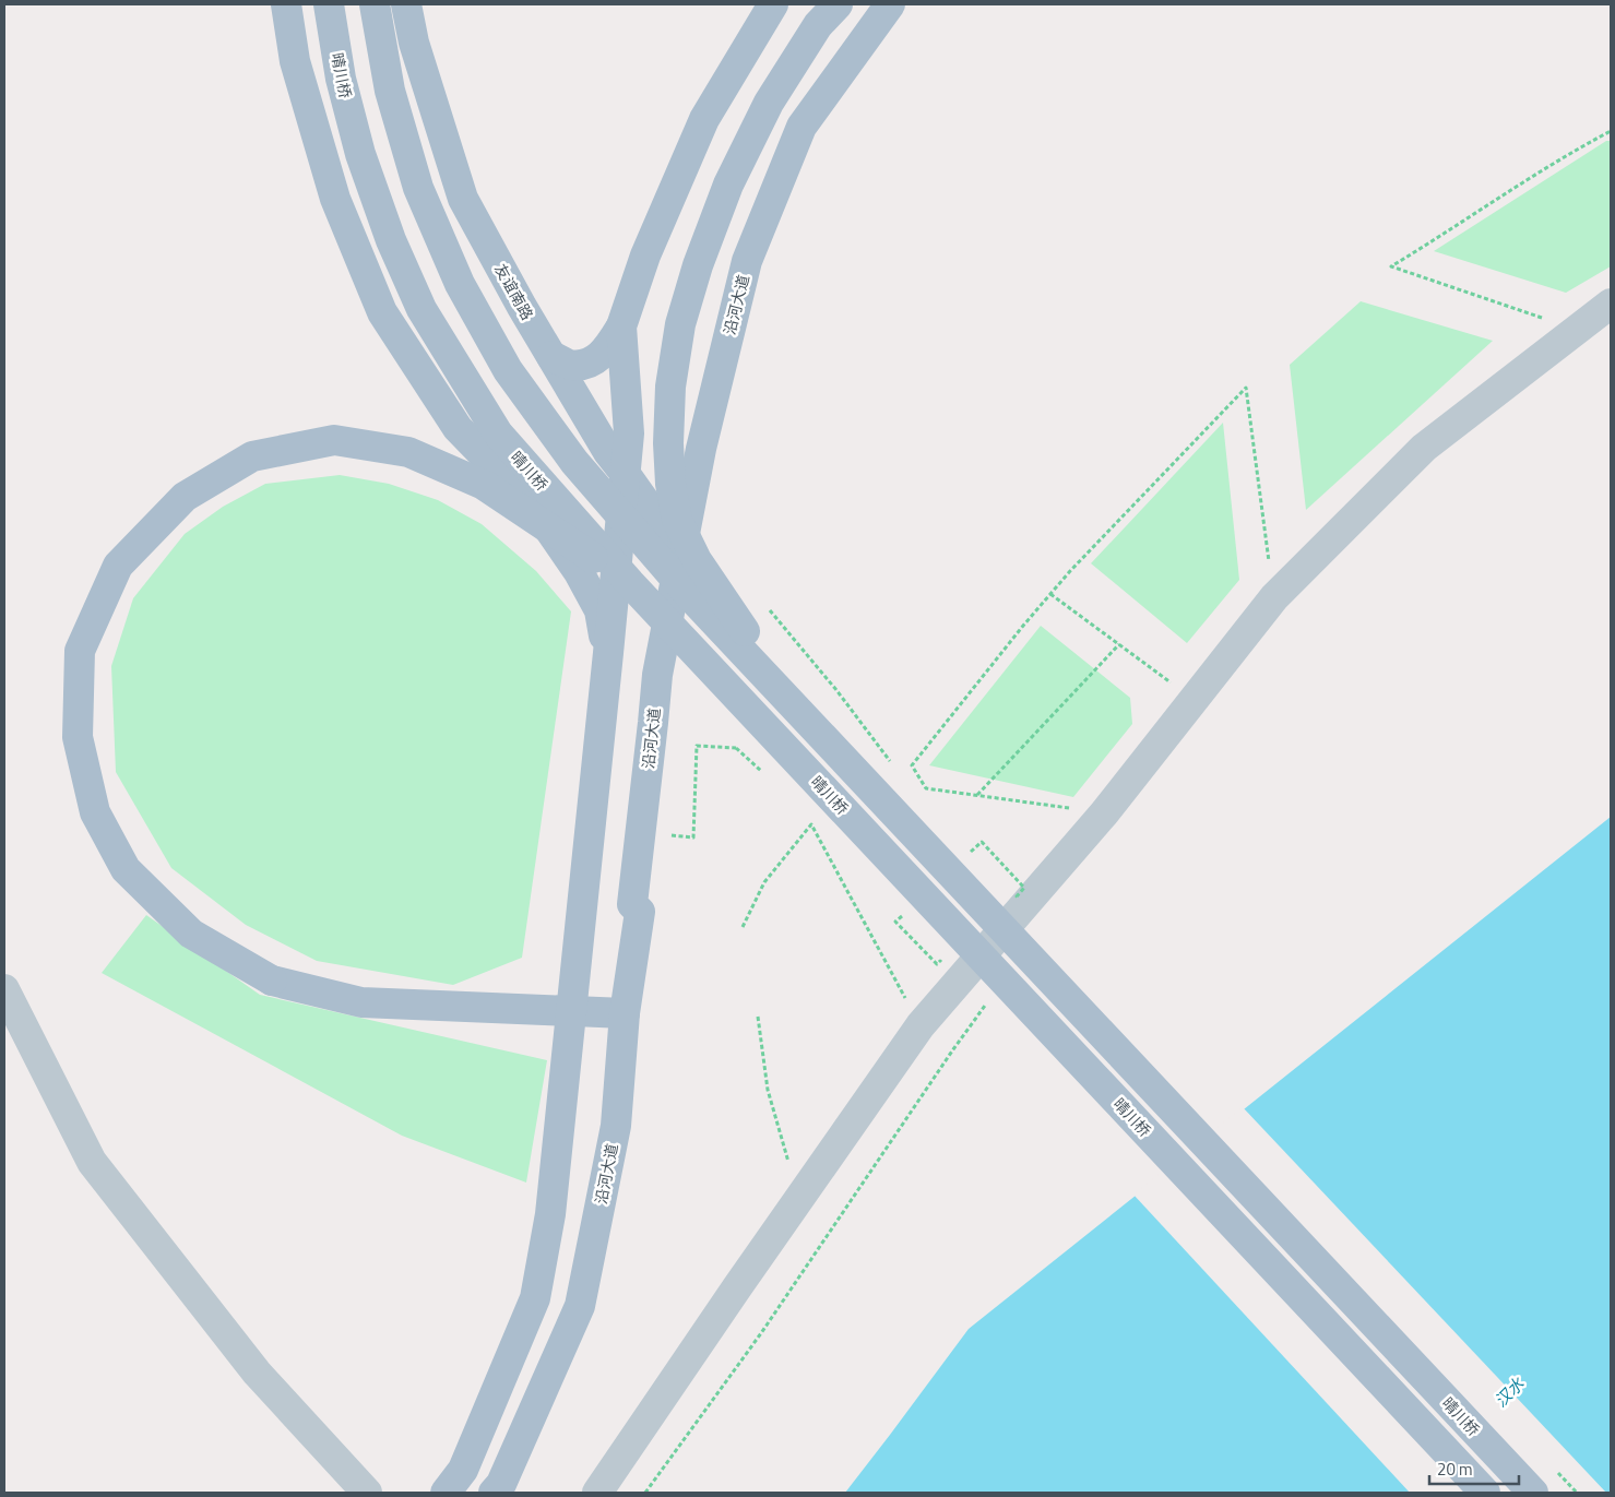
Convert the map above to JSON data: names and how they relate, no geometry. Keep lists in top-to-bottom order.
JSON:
{
  "streets": {
    "main road": ["晴川桥", "友谊南路", "沿河大道"]
  },
  "crossings": [
    ["友谊南路", "沿河大道"]
  ],
  "water": ["汉水"],
  "scale_bar": "20 m"
}
